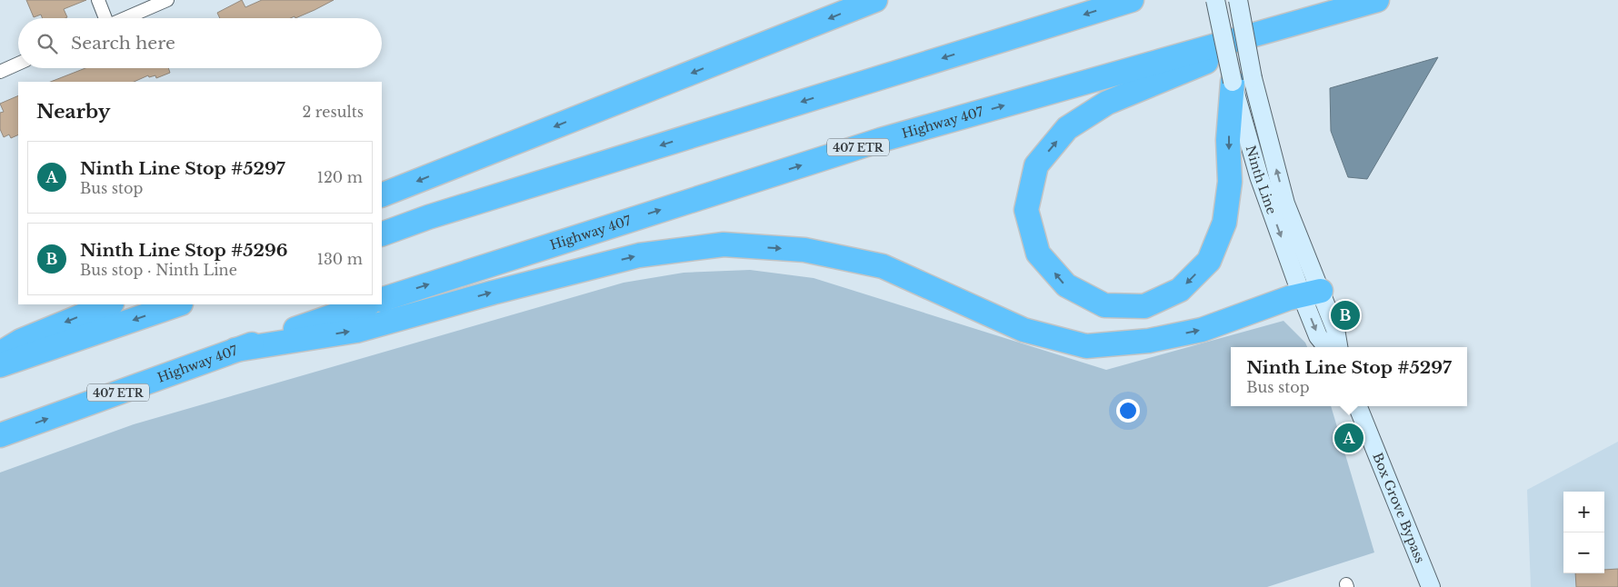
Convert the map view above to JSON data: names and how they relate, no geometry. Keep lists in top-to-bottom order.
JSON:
{
  "streets": {
    "highway": ["Highway 407", "407 ETR"],
    "main road": ["Ninth Line", "Box Grove Bypass"]
  },
  "page": {
    "search": "Search here",
    "heading": ["Nearby", "2 results"],
    "list": [
      {
        "mark": "A",
        "name": "Ninth Line Stop #5297",
        "note": "Bus stop",
        "value": "120 m"
      },
      {
        "mark": "B",
        "name": "Ninth Line Stop #5296",
        "note": "Bus stop · Ninth Line",
        "value": "130 m"
      }
    ],
    "pins": ["B", "A"],
    "popup": ["Ninth Line Stop #5297", "Bus stop"],
    "map_buttons": ["+", "−"]
  }
}
